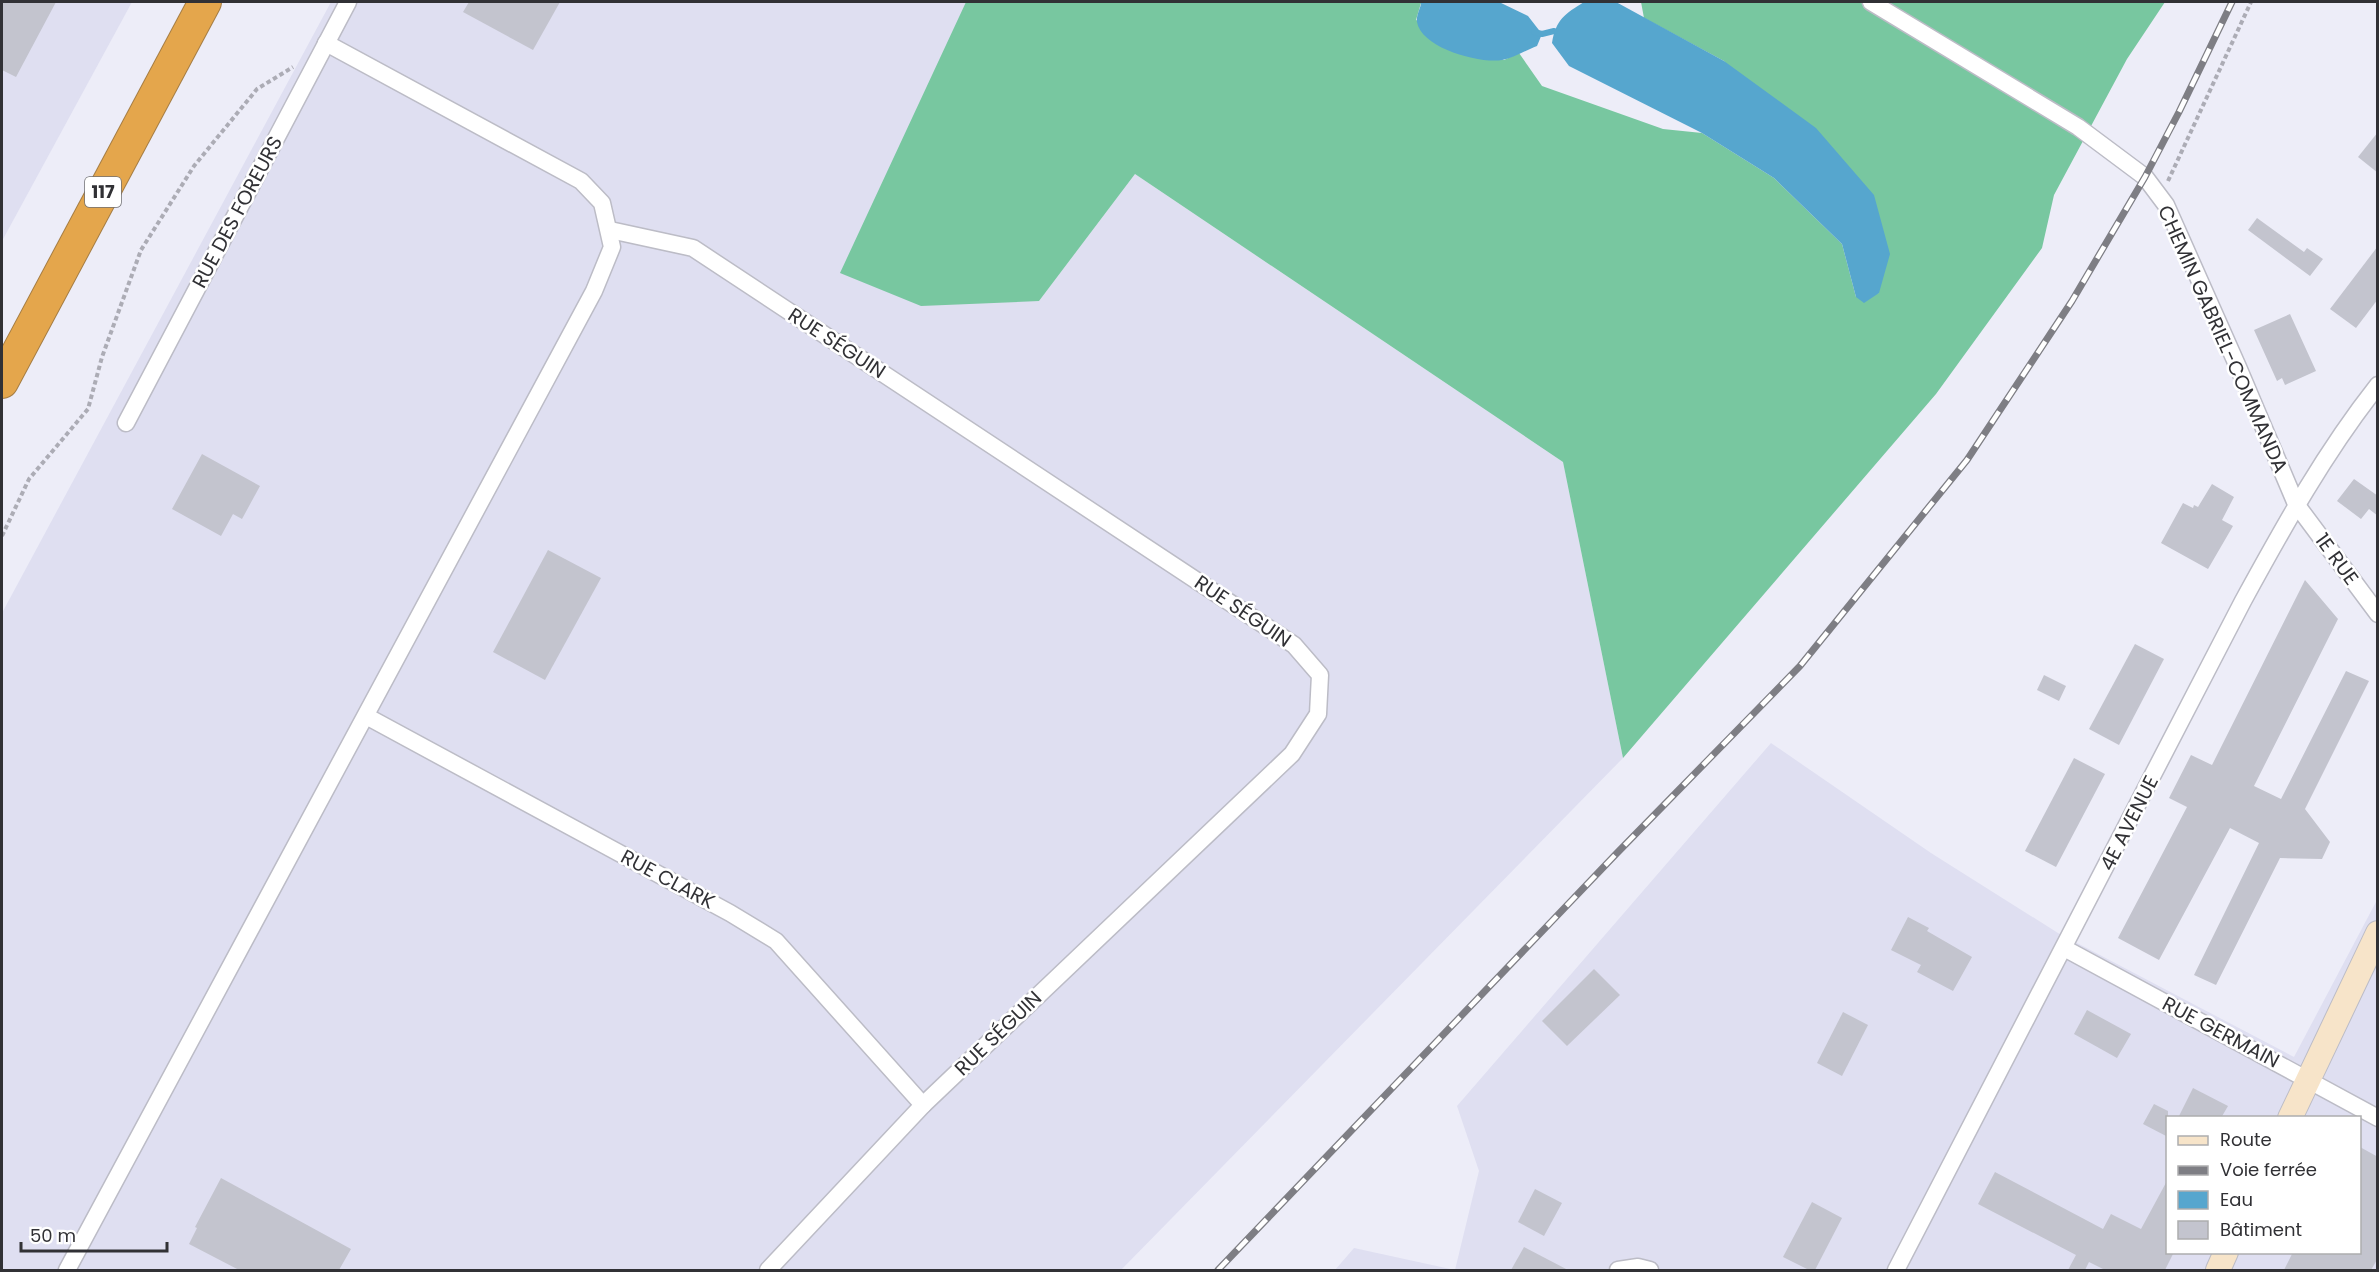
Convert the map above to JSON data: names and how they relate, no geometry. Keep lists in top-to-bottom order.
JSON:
{
  "streets": {
    "highway": ["117"],
    "street": [
      "RUE DES FOREURS",
      "CHEMIN GABRIEL-COMMANDA",
      "RUE SÉGUIN",
      "1E RUE",
      "4E AVENUE",
      "RUE CLARK",
      "RUE GERMAIN"
    ]
  },
  "crossings": [
    ["CHEMIN GABRIEL-COMMANDA", "1E RUE"],
    ["CHEMIN GABRIEL-COMMANDA", "4E AVENUE"],
    ["RUE SÉGUIN", "RUE CLARK"],
    ["1E RUE", "4E AVENUE"],
    ["4E AVENUE", "RUE GERMAIN"]
  ],
  "legend": [
    "Route",
    "Voie ferrée",
    "Eau",
    "Bâtiment"
  ],
  "scale_bar": "50 m"
}
